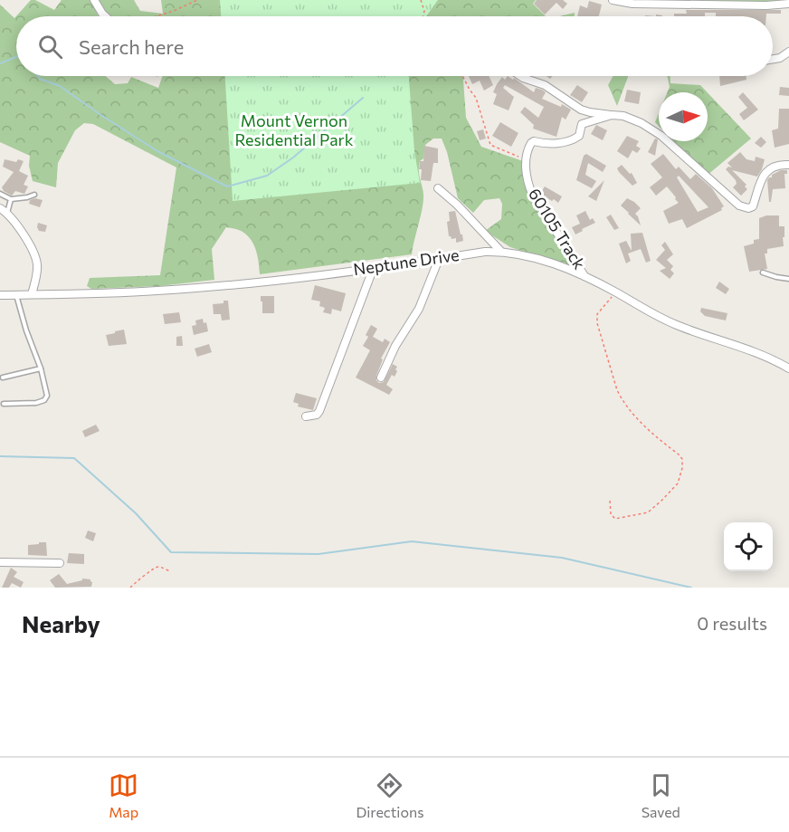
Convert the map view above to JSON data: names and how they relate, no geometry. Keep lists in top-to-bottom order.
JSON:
{
  "streets": {
    "street": ["60105 Track", "Neptune Drive"]
  },
  "crossings": [
    ["60105 Track", "Neptune Drive"]
  ],
  "parks": ["Mount Vernon Residential Park"],
  "north": "right",
  "page": {
    "search": "Search here",
    "heading": ["Nearby", "0 results"],
    "nav": ["Map", "Directions", "Saved"]
  }
}
